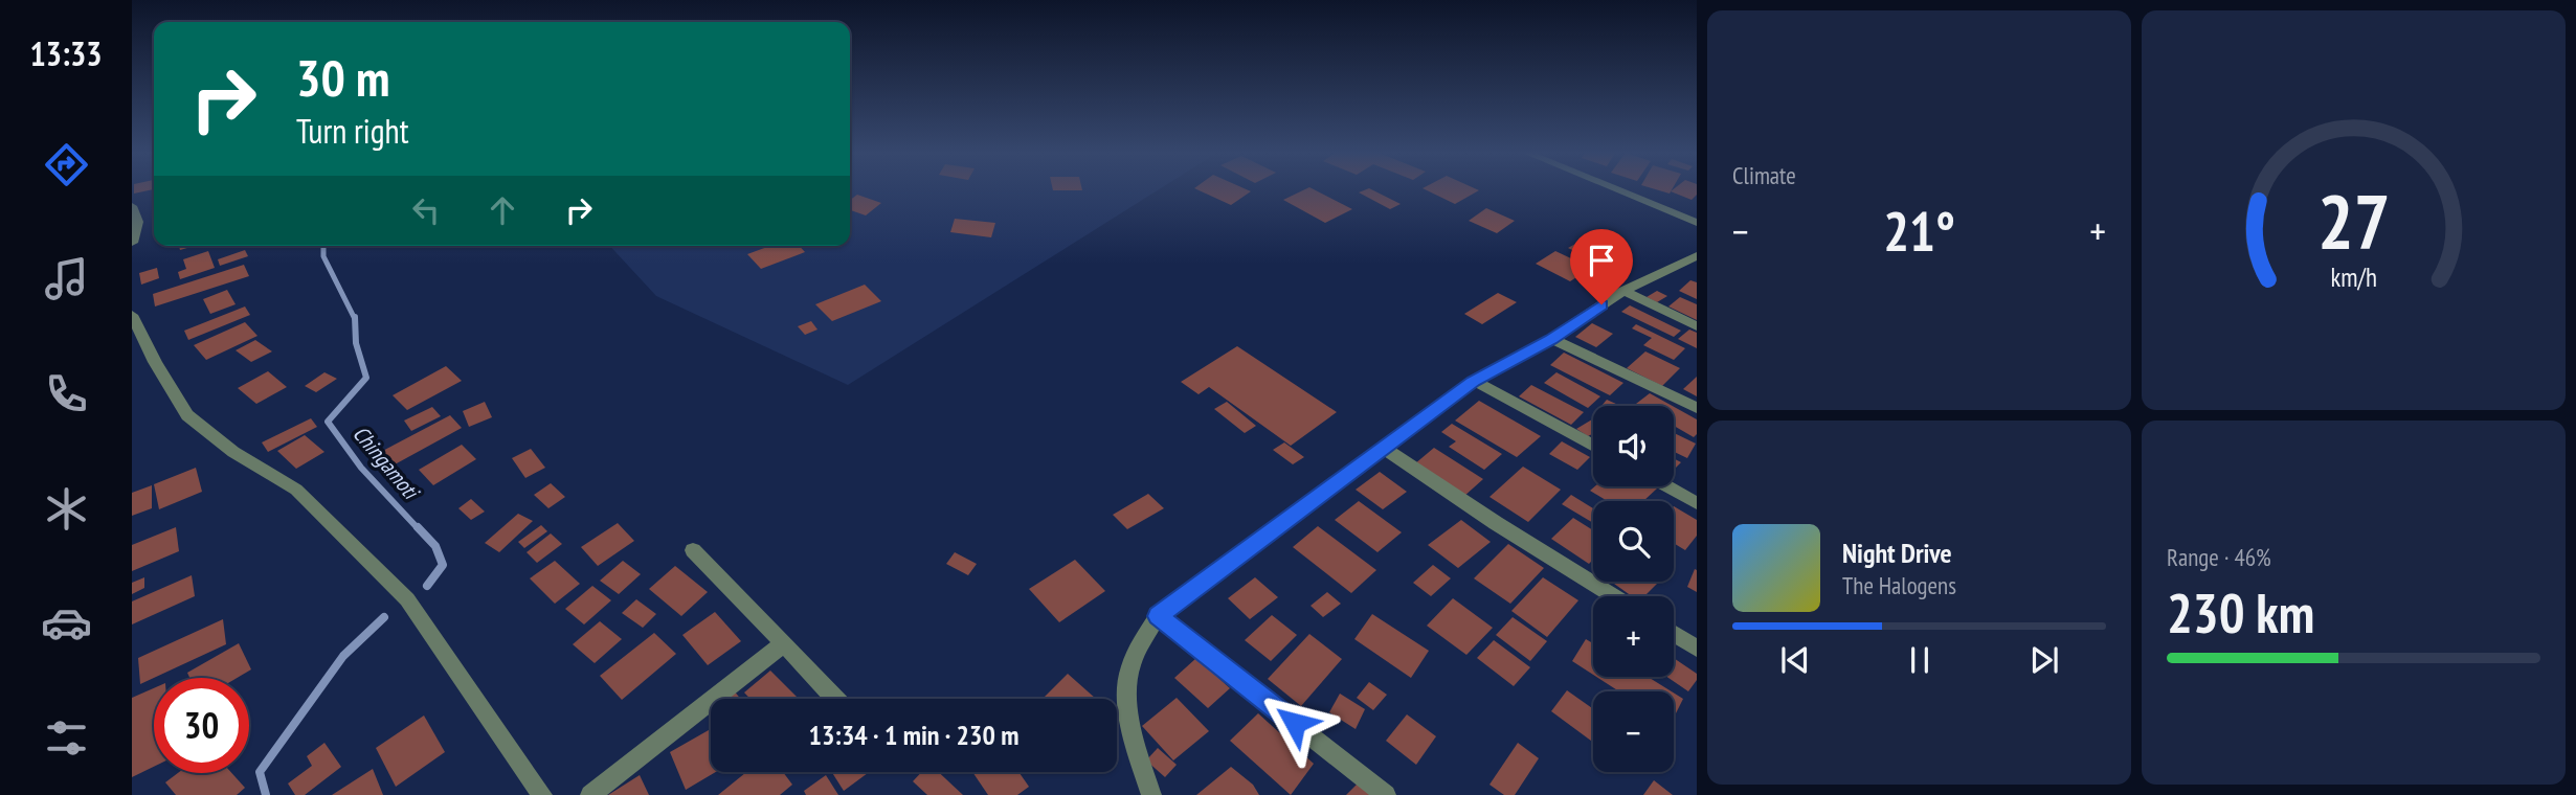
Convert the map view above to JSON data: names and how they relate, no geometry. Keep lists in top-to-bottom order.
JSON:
{
  "water": ["Chingamoti"],
  "page": {
    "tabs": "13:33",
    "tile": [
      "Climate",
      ["Range · 46%", "230 km"]
    ],
    "turn": ["30 m", "Turn right"],
    "heat": ["−", "21°", "+"],
    "map_buttons": ["+", "−"],
    "song": ["Night Drive", "The Halogens"],
    "limit": "30",
    "trip": "13:34 · 1 min · 230 m",
    "gauge": ["27", "km/h"]
  }
}
